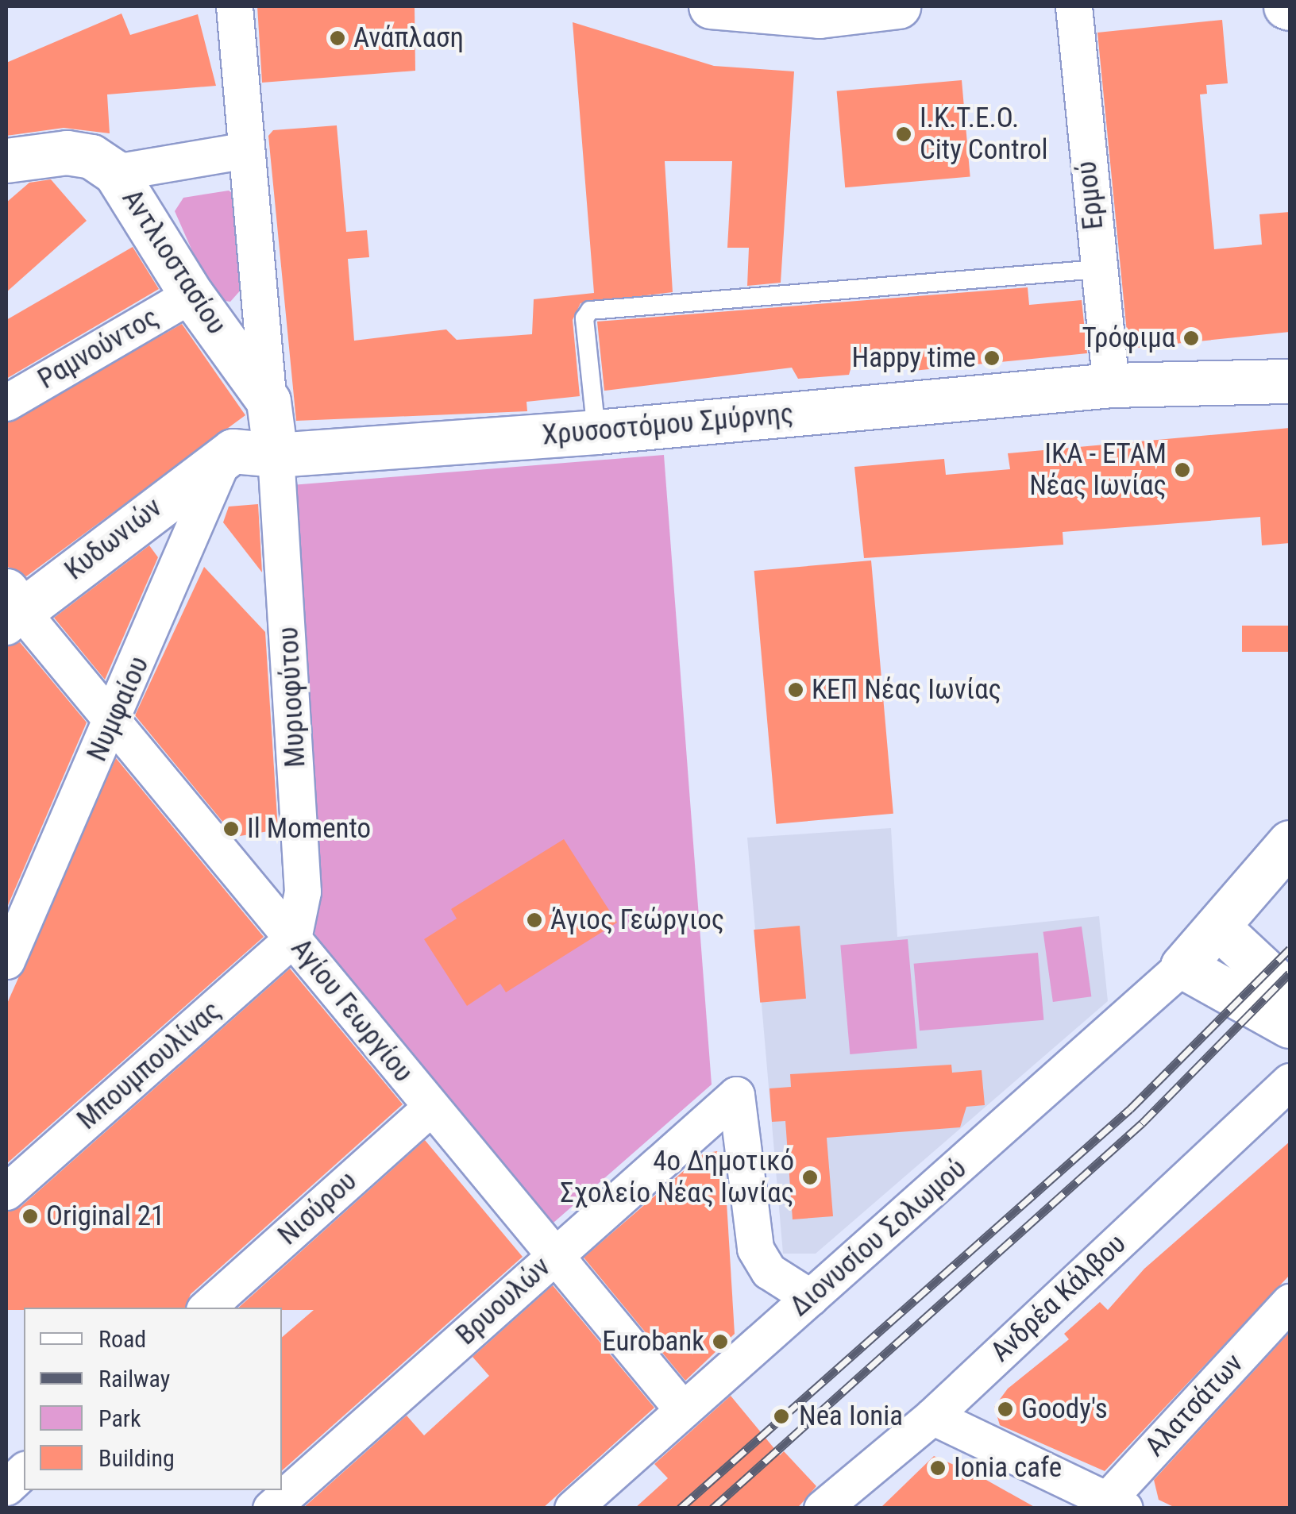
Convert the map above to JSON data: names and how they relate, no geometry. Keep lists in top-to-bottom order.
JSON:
{
  "streets": {
    "street": [
      "Ερμού",
      "Αντλιοστασίου",
      "Ραμνούντος",
      "Χρυσοστόμου Σμύρνης",
      "Κυδωνιών",
      "Μυριοφύτου",
      "Νυμφαίου",
      "Αγίου Γεωργίου",
      "Μπουμπουλίνας",
      "Νισύρου",
      "Διονυσίου Σολωμού",
      "Ανδρέα Κάλβου",
      "Βρυουλών",
      "Αλατσάτων"
    ]
  },
  "crossings": [
    ["Ερμού", "Χρυσοστόμου Σμύρνης"],
    ["Αντλιοστασίου", "Ραμνούντος"],
    ["Αντλιοστασίου", "Χρυσοστόμου Σμύρνης"],
    ["Αντλιοστασίου", "Μυριοφύτου"],
    ["Χρυσοστόμου Σμύρνης", "Κυδωνιών"],
    ["Χρυσοστόμου Σμύρνης", "Μυριοφύτου"],
    ["Χρυσοστόμου Σμύρνης", "Νυμφαίου"],
    ["Κυδωνιών", "Νυμφαίου"],
    ["Κυδωνιών", "Αγίου Γεωργίου"],
    ["Μυριοφύτου", "Αγίου Γεωργίου"],
    ["Μυριοφύτου", "Μπουμπουλίνας"],
    ["Νυμφαίου", "Αγίου Γεωργίου"],
    ["Αγίου Γεωργίου", "Μπουμπουλίνας"],
    ["Αγίου Γεωργίου", "Νισύρου"],
    ["Αγίου Γεωργίου", "Διονυσίου Σολωμού"],
    ["Αγίου Γεωργίου", "Βρυουλών"],
    ["Διονυσίου Σολωμού", "Βρυουλών"]
  ],
  "places": [
    "Ανάπλαση",
    "I.Κ.Τ.Ε.Ο. City Control",
    "Τρόφιμα",
    "Happy time",
    "ΙΚΑ - ΕΤΑΜ Νέας Ιωνίας",
    "ΚΕΠ Νέας Ιωνίας",
    "Il Momento",
    "Άγιος Γεώργιος",
    "4ο Δημοτικό Σχολείο Νέας Ιωνίας",
    "Original 21",
    "Eurobank",
    "Goody's",
    "Nea Ionia",
    "Ionia cafe"
  ],
  "legend": [
    "Road",
    "Railway",
    "Park",
    "Building"
  ]
}
